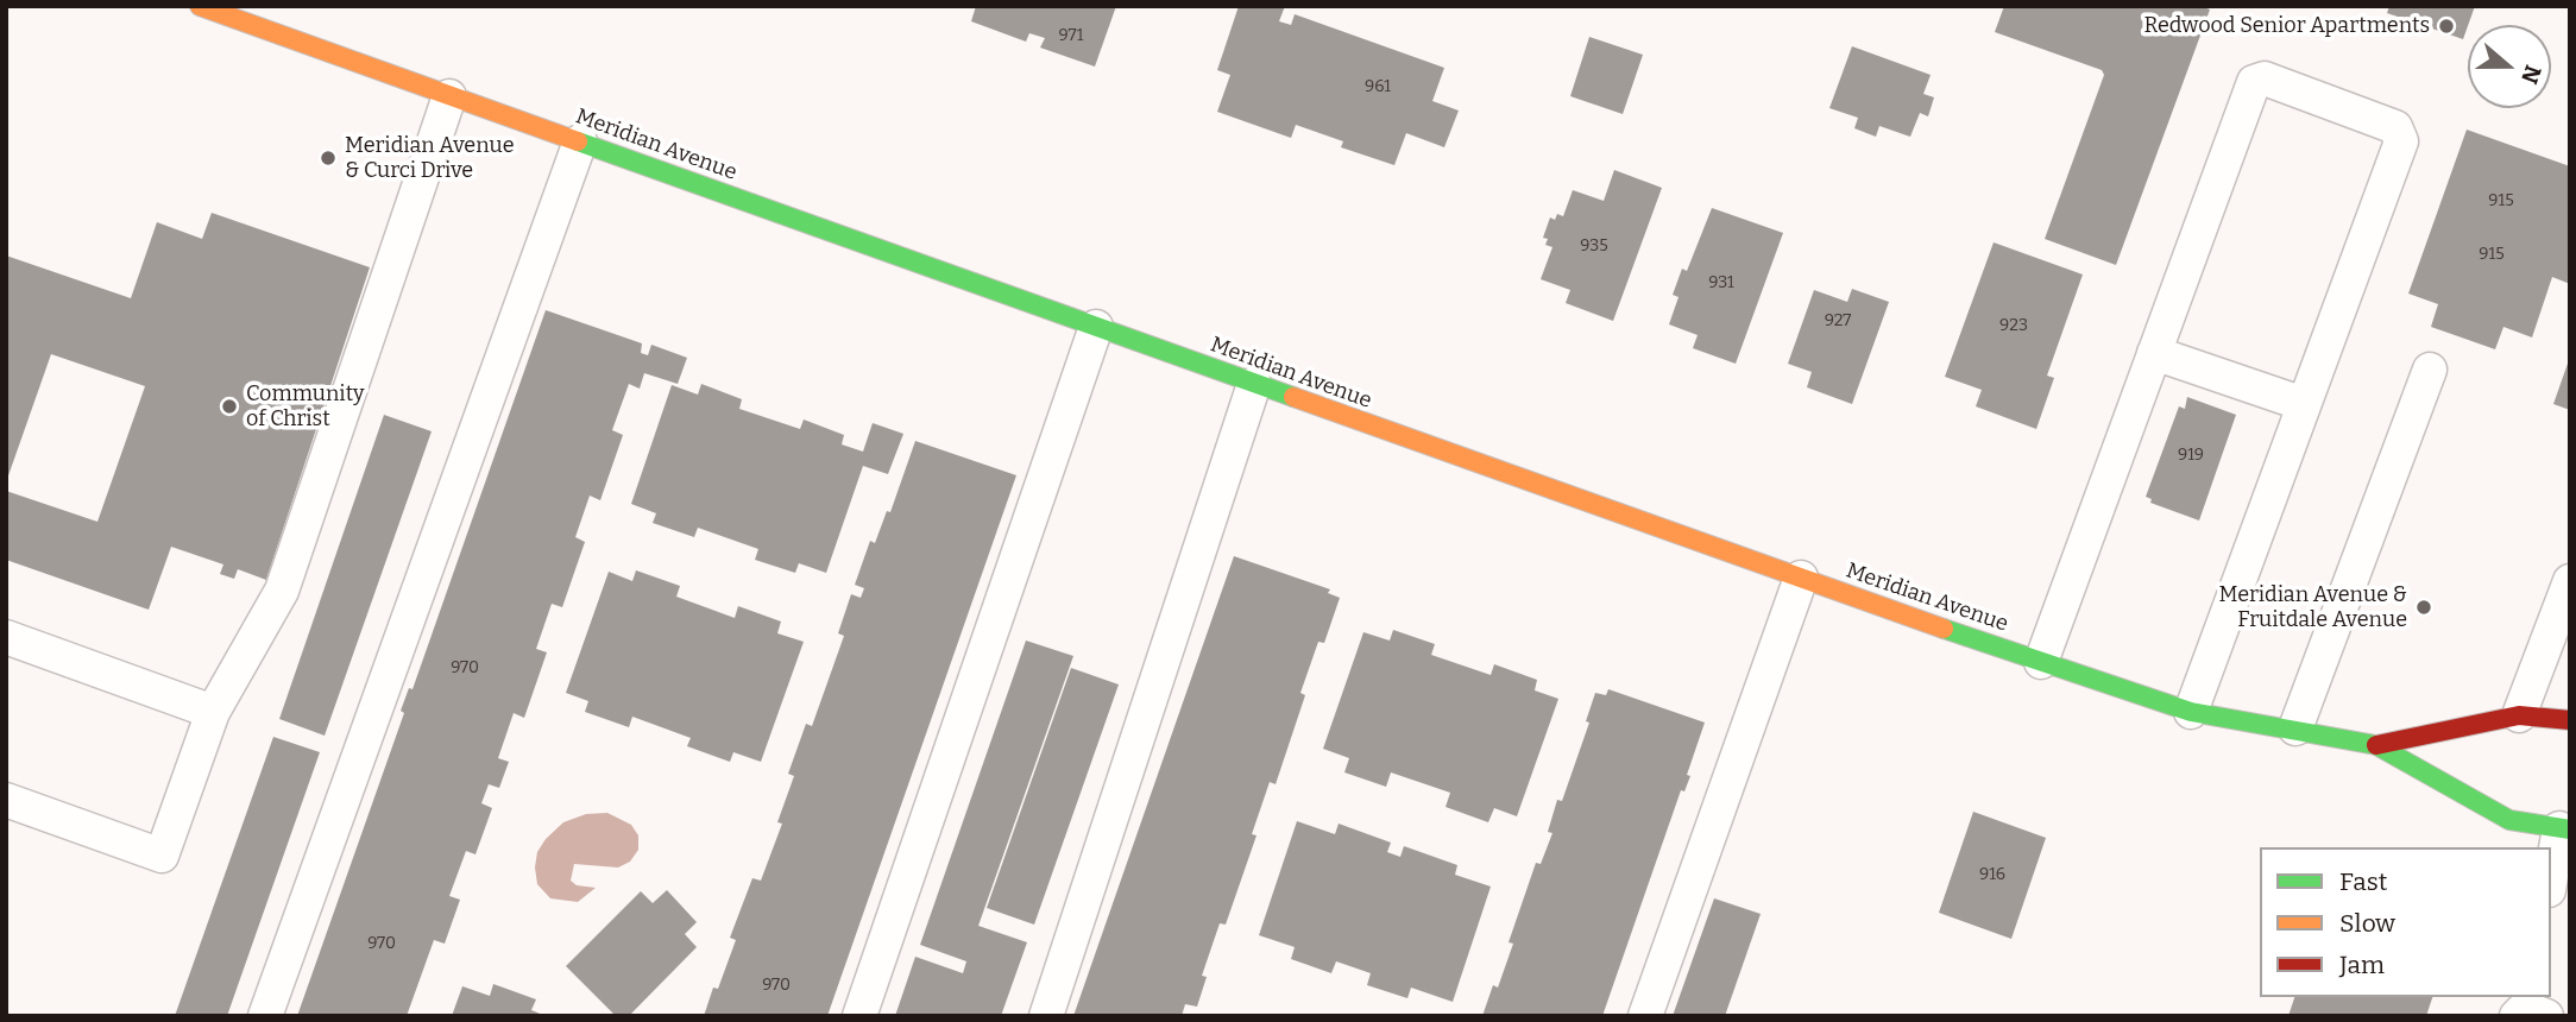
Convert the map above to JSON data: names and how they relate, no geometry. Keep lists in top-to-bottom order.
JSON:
{
  "streets": {
    "main road": ["Meridian Avenue"]
  },
  "places": [
    "Redwood Senior Apartments",
    "Meridian Avenue & Curci Drive",
    "Community of Christ",
    "Meridian Avenue & Fruitdale Avenue"
  ],
  "house_numbers": [
    "971",
    "961",
    "915",
    "935",
    "915",
    "931",
    "927",
    "923",
    "919",
    "970",
    "916",
    "970",
    "970"
  ],
  "legend": ["Fast", "Slow", "Jam"],
  "north": "right"
}
